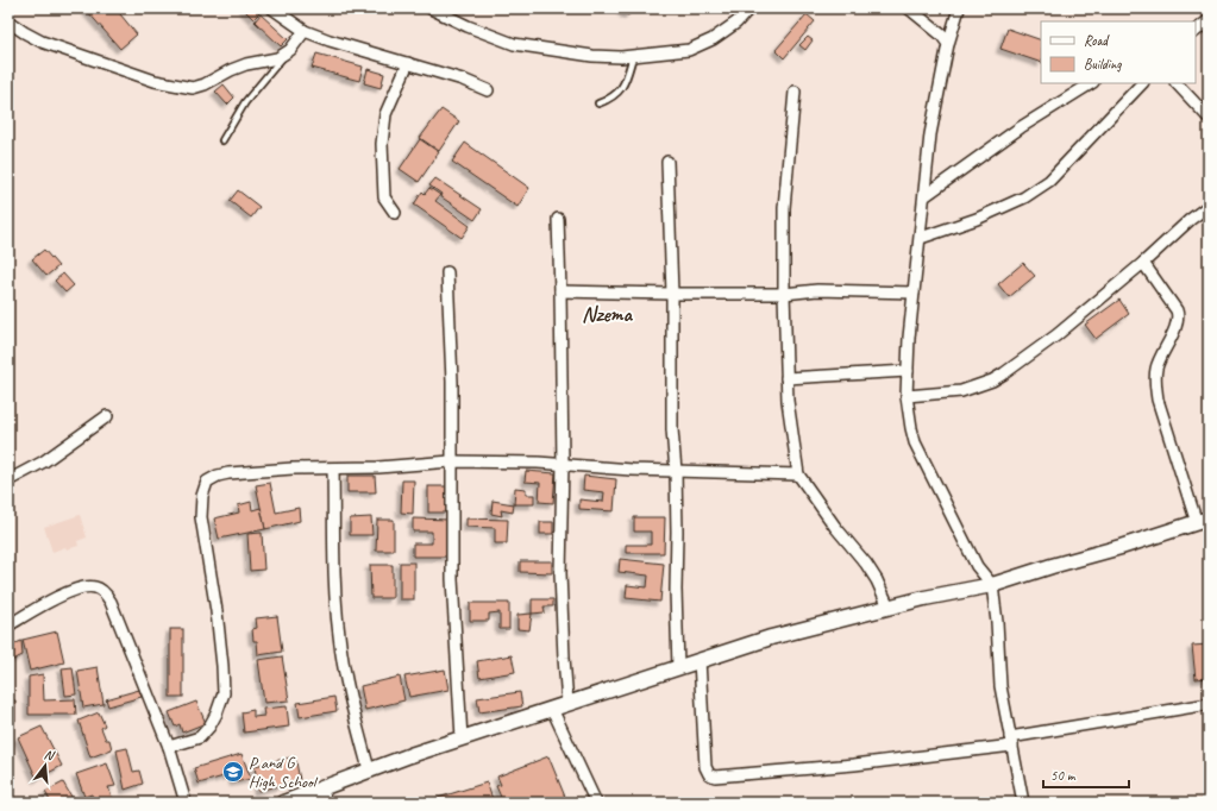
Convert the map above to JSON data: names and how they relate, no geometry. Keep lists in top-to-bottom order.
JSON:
{
  "districts": ["Nzema"],
  "places": {
    "school or university": ["P and G High School"]
  },
  "legend": ["Road", "Building"],
  "scale_bar": "50 m",
  "north": "top"
}
